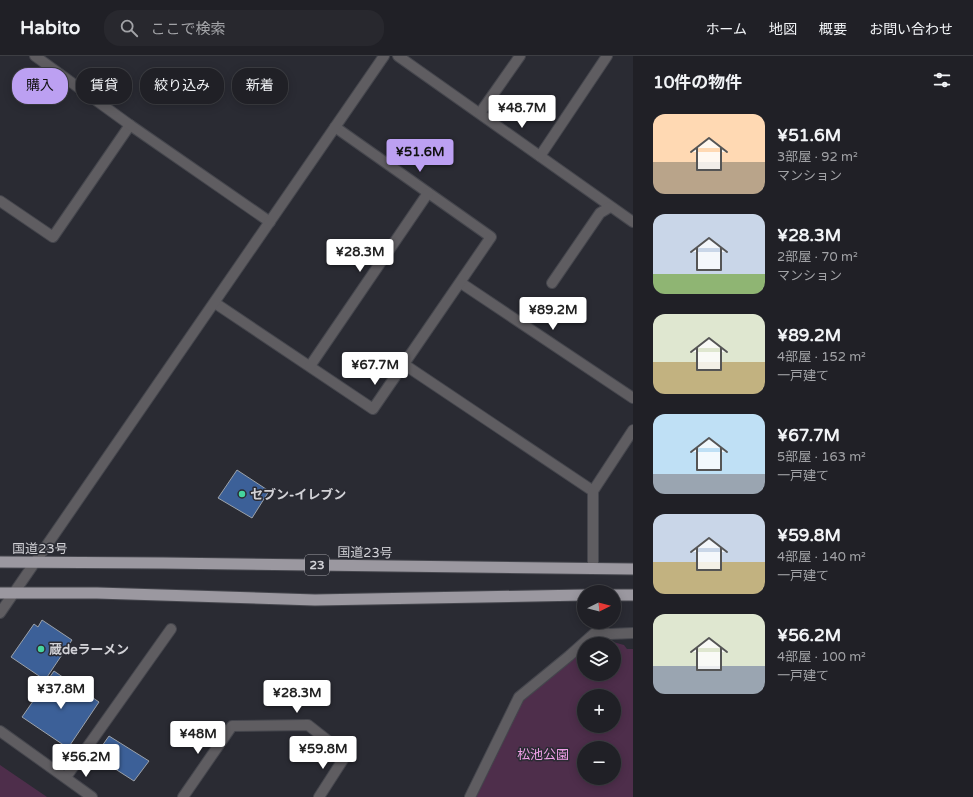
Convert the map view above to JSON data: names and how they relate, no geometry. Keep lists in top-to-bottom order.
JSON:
{
  "streets": {
    "highway": ["国道23号", "23"]
  },
  "parks": ["松池公園"],
  "places": ["セブン-イレブン", "蔵deラーメン"],
  "north": "right",
  "page": {
    "header": "Habito",
    "search": "ここで検索",
    "nav": [
      "ホーム",
      "地図",
      "概要",
      "お問い合わせ"
    ],
    "heading": "10件の物件",
    "chip": [
      "購入",
      "賃貸",
      "絞り込み",
      "新着"
    ],
    "price": [
      "¥48.7M",
      "¥51.6M",
      "¥28.3M",
      "¥89.2M",
      "¥67.7M",
      "¥37.8M",
      "¥28.3M",
      "¥48M",
      "¥59.8M",
      "¥56.2M"
    ],
    "list": [
      {
        "name": "¥51.6M",
        "note": "3部屋 · 92 m² · マンション"
      },
      {
        "name": "¥28.3M",
        "note": "2部屋 · 70 m² · マンション"
      },
      {
        "name": "¥89.2M",
        "note": "4部屋 · 152 m² · 一戸建て"
      },
      {
        "name": "¥67.7M",
        "note": "5部屋 · 163 m² · 一戸建て"
      },
      {
        "name": "¥59.8M",
        "note": "4部屋 · 140 m² · 一戸建て"
      },
      {
        "name": "¥56.2M",
        "note": "4部屋 · 100 m² · 一戸建て"
      }
    ],
    "map_buttons": ["+", "−"]
  }
}
